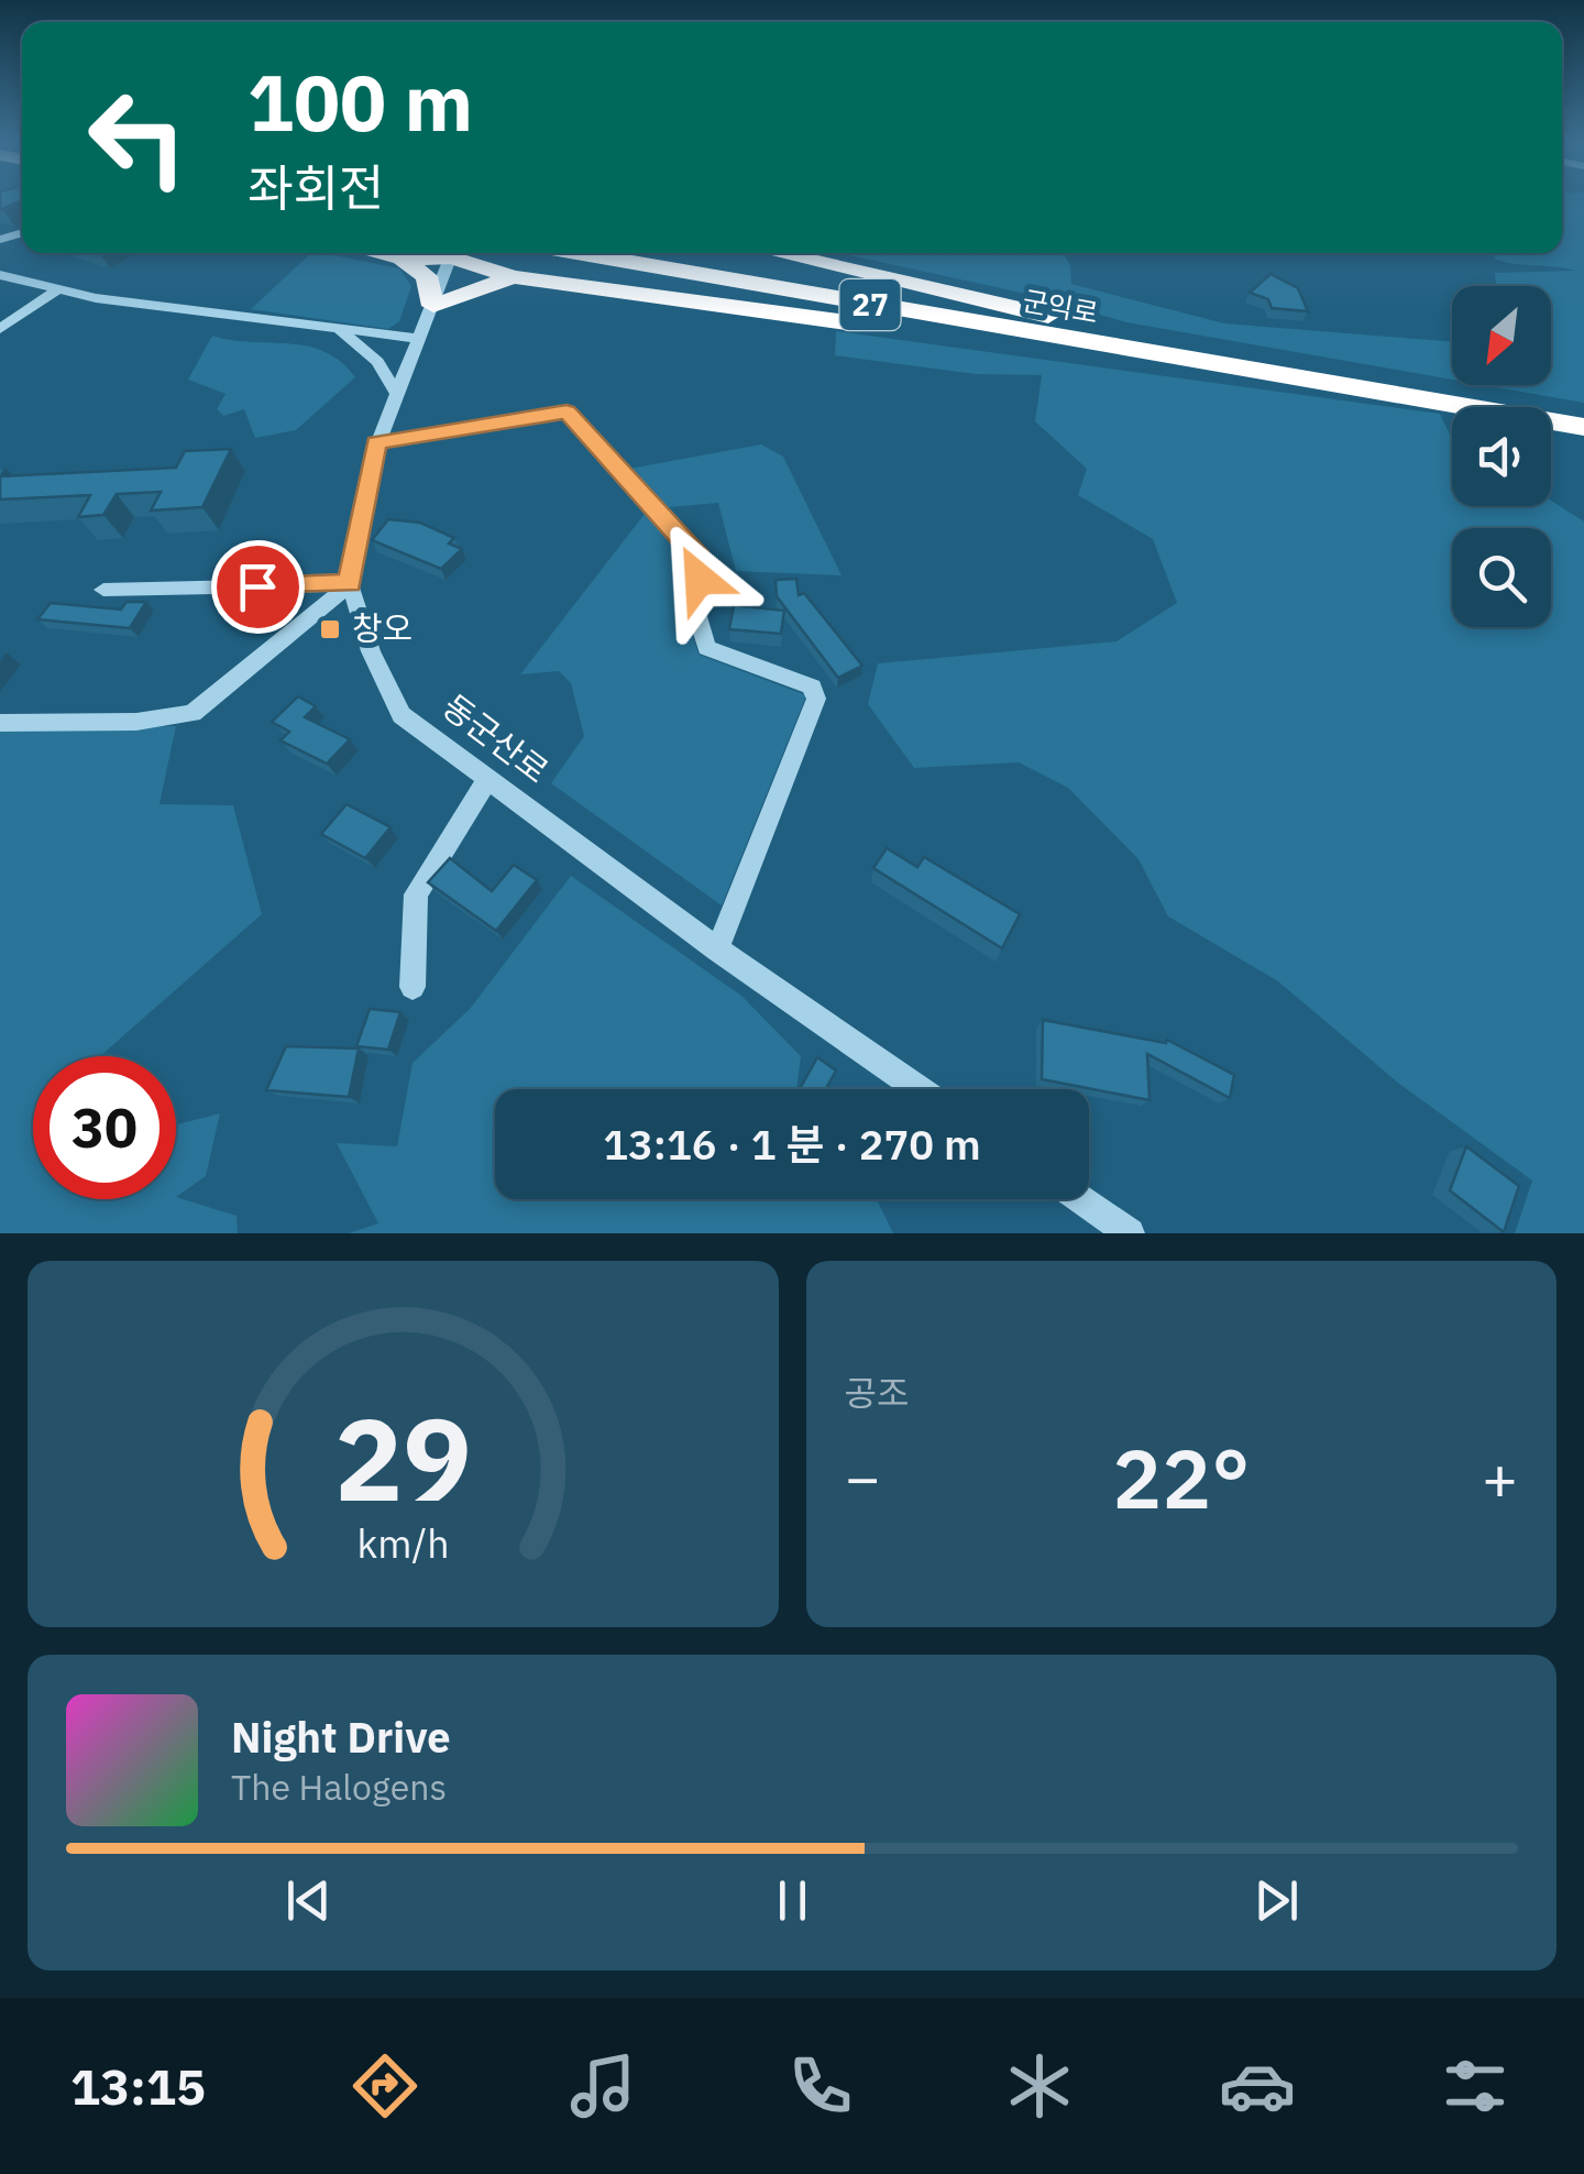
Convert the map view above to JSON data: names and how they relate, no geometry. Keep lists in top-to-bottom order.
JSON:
{
  "streets": {
    "highway": ["27", "군익로"],
    "street": ["동군산로"]
  },
  "places": {
    "transit": ["창오"]
  },
  "north": "bottom left",
  "page": {
    "turn": ["100 m", "좌회전"],
    "limit": "30",
    "trip": "13:16 · 1 분 · 270 m",
    "tile": "공조",
    "heat": ["−", "22°", "+"],
    "song": ["Night Drive", "The Halogens"],
    "tabs": "13:15",
    "gauge": ["29", "km/h"]
  }
}
